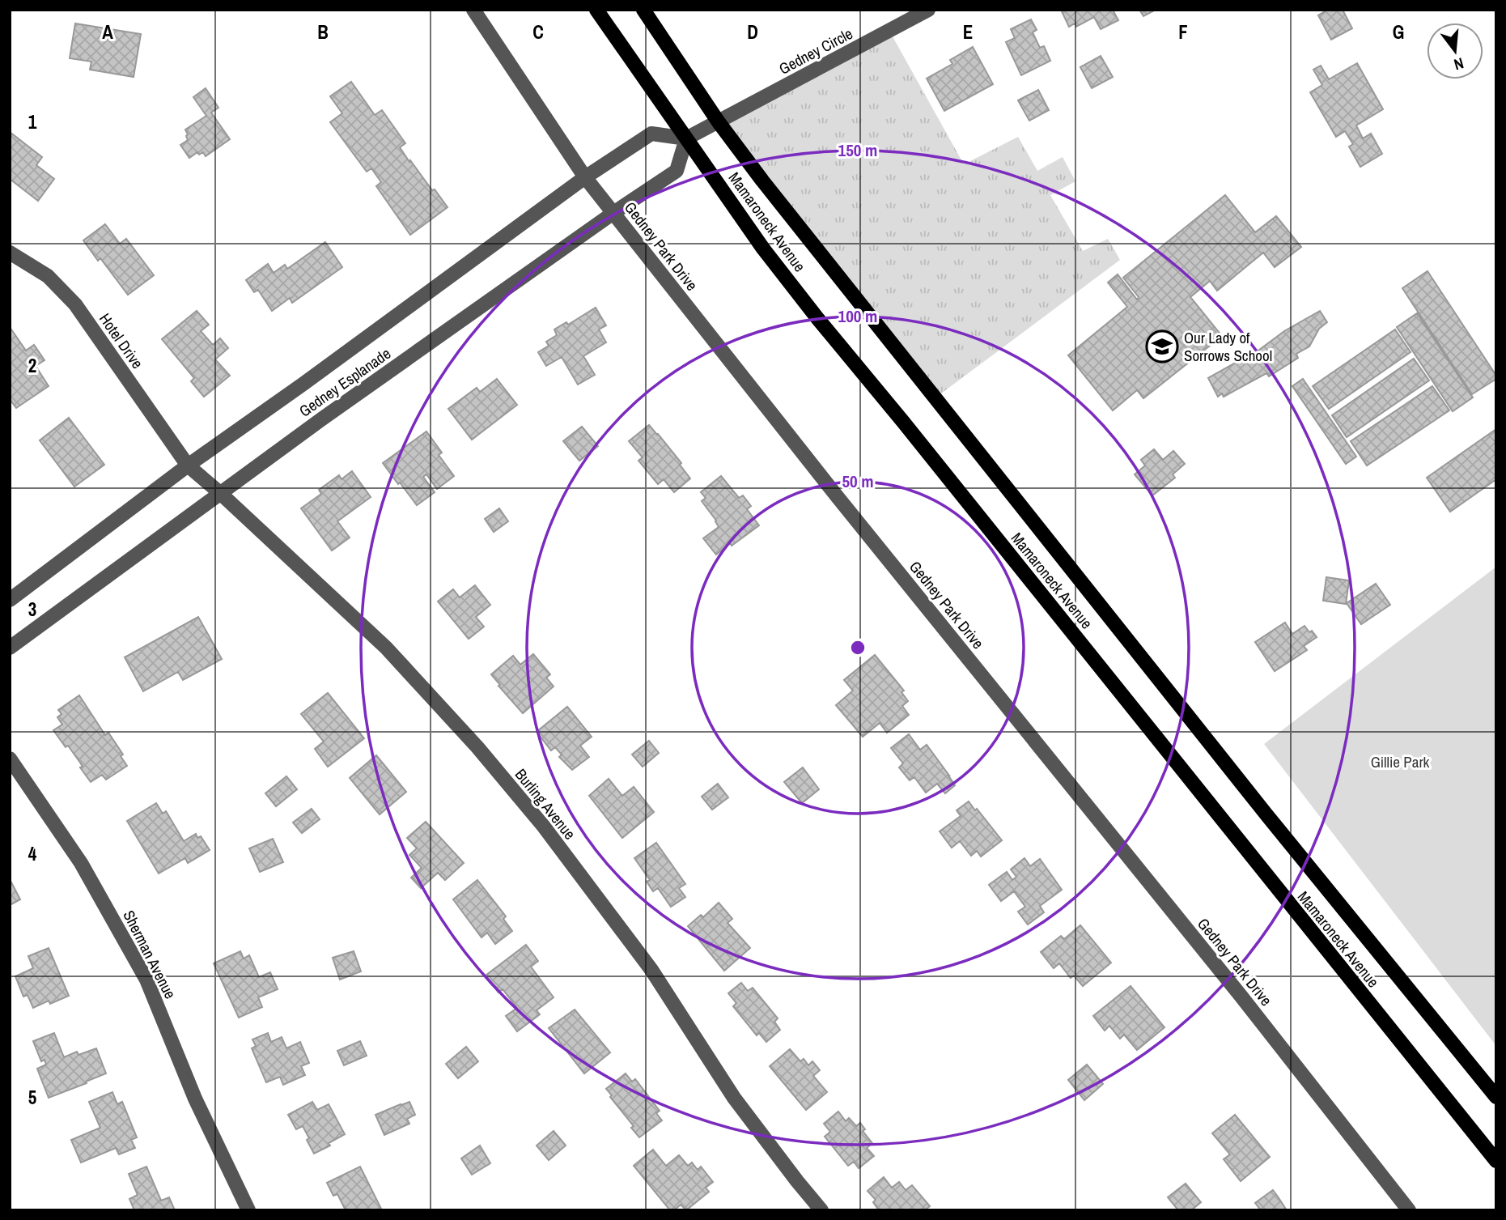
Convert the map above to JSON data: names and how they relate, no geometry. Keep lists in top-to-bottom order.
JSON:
{
  "streets": {
    "main road": ["Mamaroneck Avenue"],
    "street": [
      "Gedney Circle",
      "Gedney Park Drive",
      "Hotel Drive",
      "Gedney Esplanade",
      "Burling Avenue",
      "Sherman Avenue"
    ]
  },
  "crossings": [
    ["Gedney Circle", "Mamaroneck Avenue"],
    ["Mamaroneck Avenue", "Gedney Esplanade"],
    ["Gedney Park Drive", "Gedney Esplanade"],
    ["Hotel Drive", "Gedney Esplanade"],
    ["Hotel Drive", "Burling Avenue"],
    ["Gedney Esplanade", "Burling Avenue"]
  ],
  "parks": ["Gillie Park"],
  "places": {
    "school or university": ["Our Lady of Sorrows School"]
  },
  "north": "bottom",
  "grid": {
    "columns": [
      "A",
      "B",
      "C",
      "D",
      "E",
      "F",
      "G"
    ],
    "rows": [
      "1",
      "2",
      "3",
      "4",
      "5"
    ]
  },
  "rings": ["150 m", "100 m", "50 m"]
}
